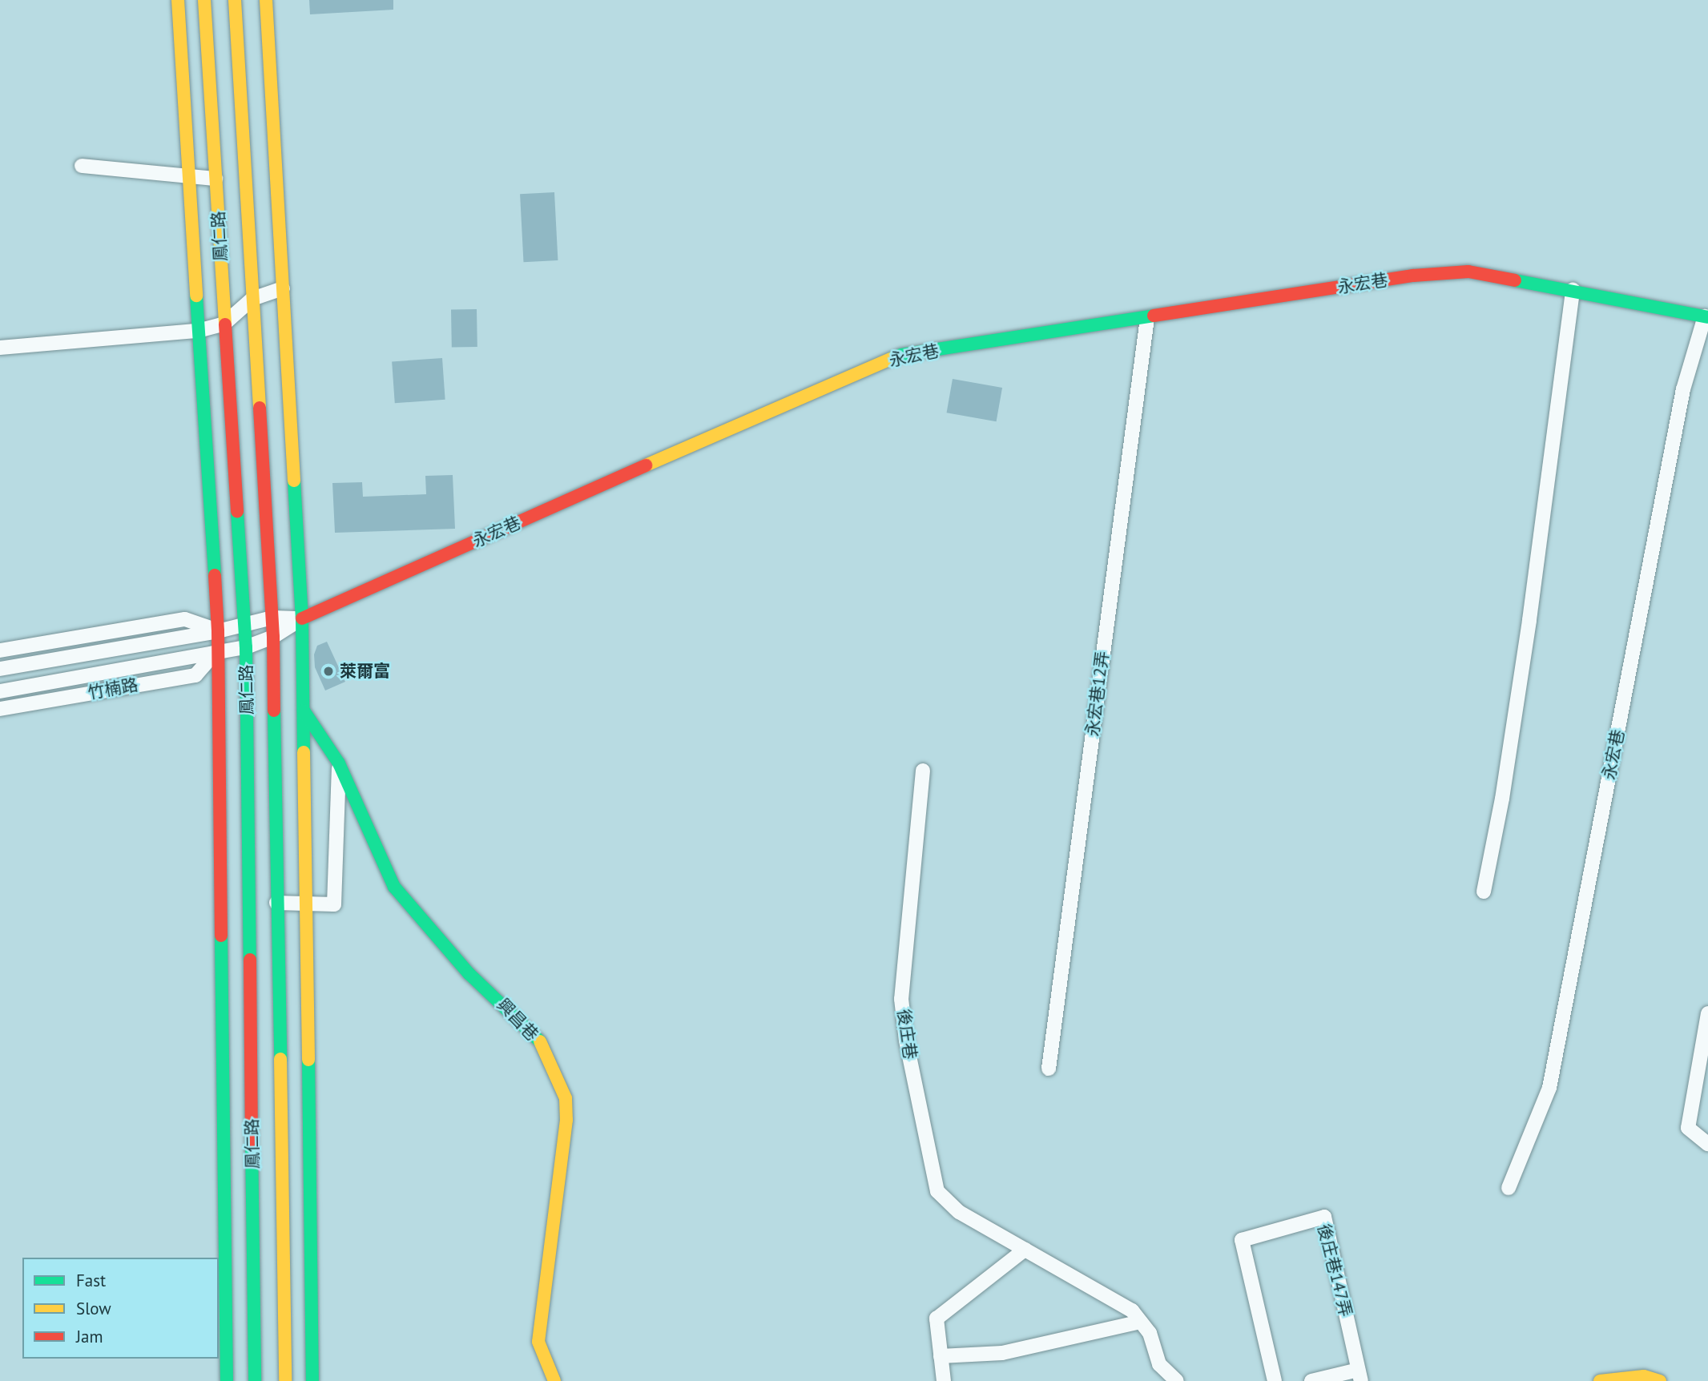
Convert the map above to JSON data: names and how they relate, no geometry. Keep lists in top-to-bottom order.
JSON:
{
  "streets": {
    "main road": ["鳳仁路", "永宏巷", "興昌巷"],
    "street": [
      "竹楠路",
      "永宏巷12弄",
      "後庄巷",
      "後庄巷147弄"
    ]
  },
  "crossings": [
    ["鳳仁路", "竹楠路"],
    ["永宏巷", "竹楠路"],
    ["永宏巷", "永宏巷12弄"]
  ],
  "places": ["萊爾富"],
  "legend": ["Fast", "Slow", "Jam"]
}
